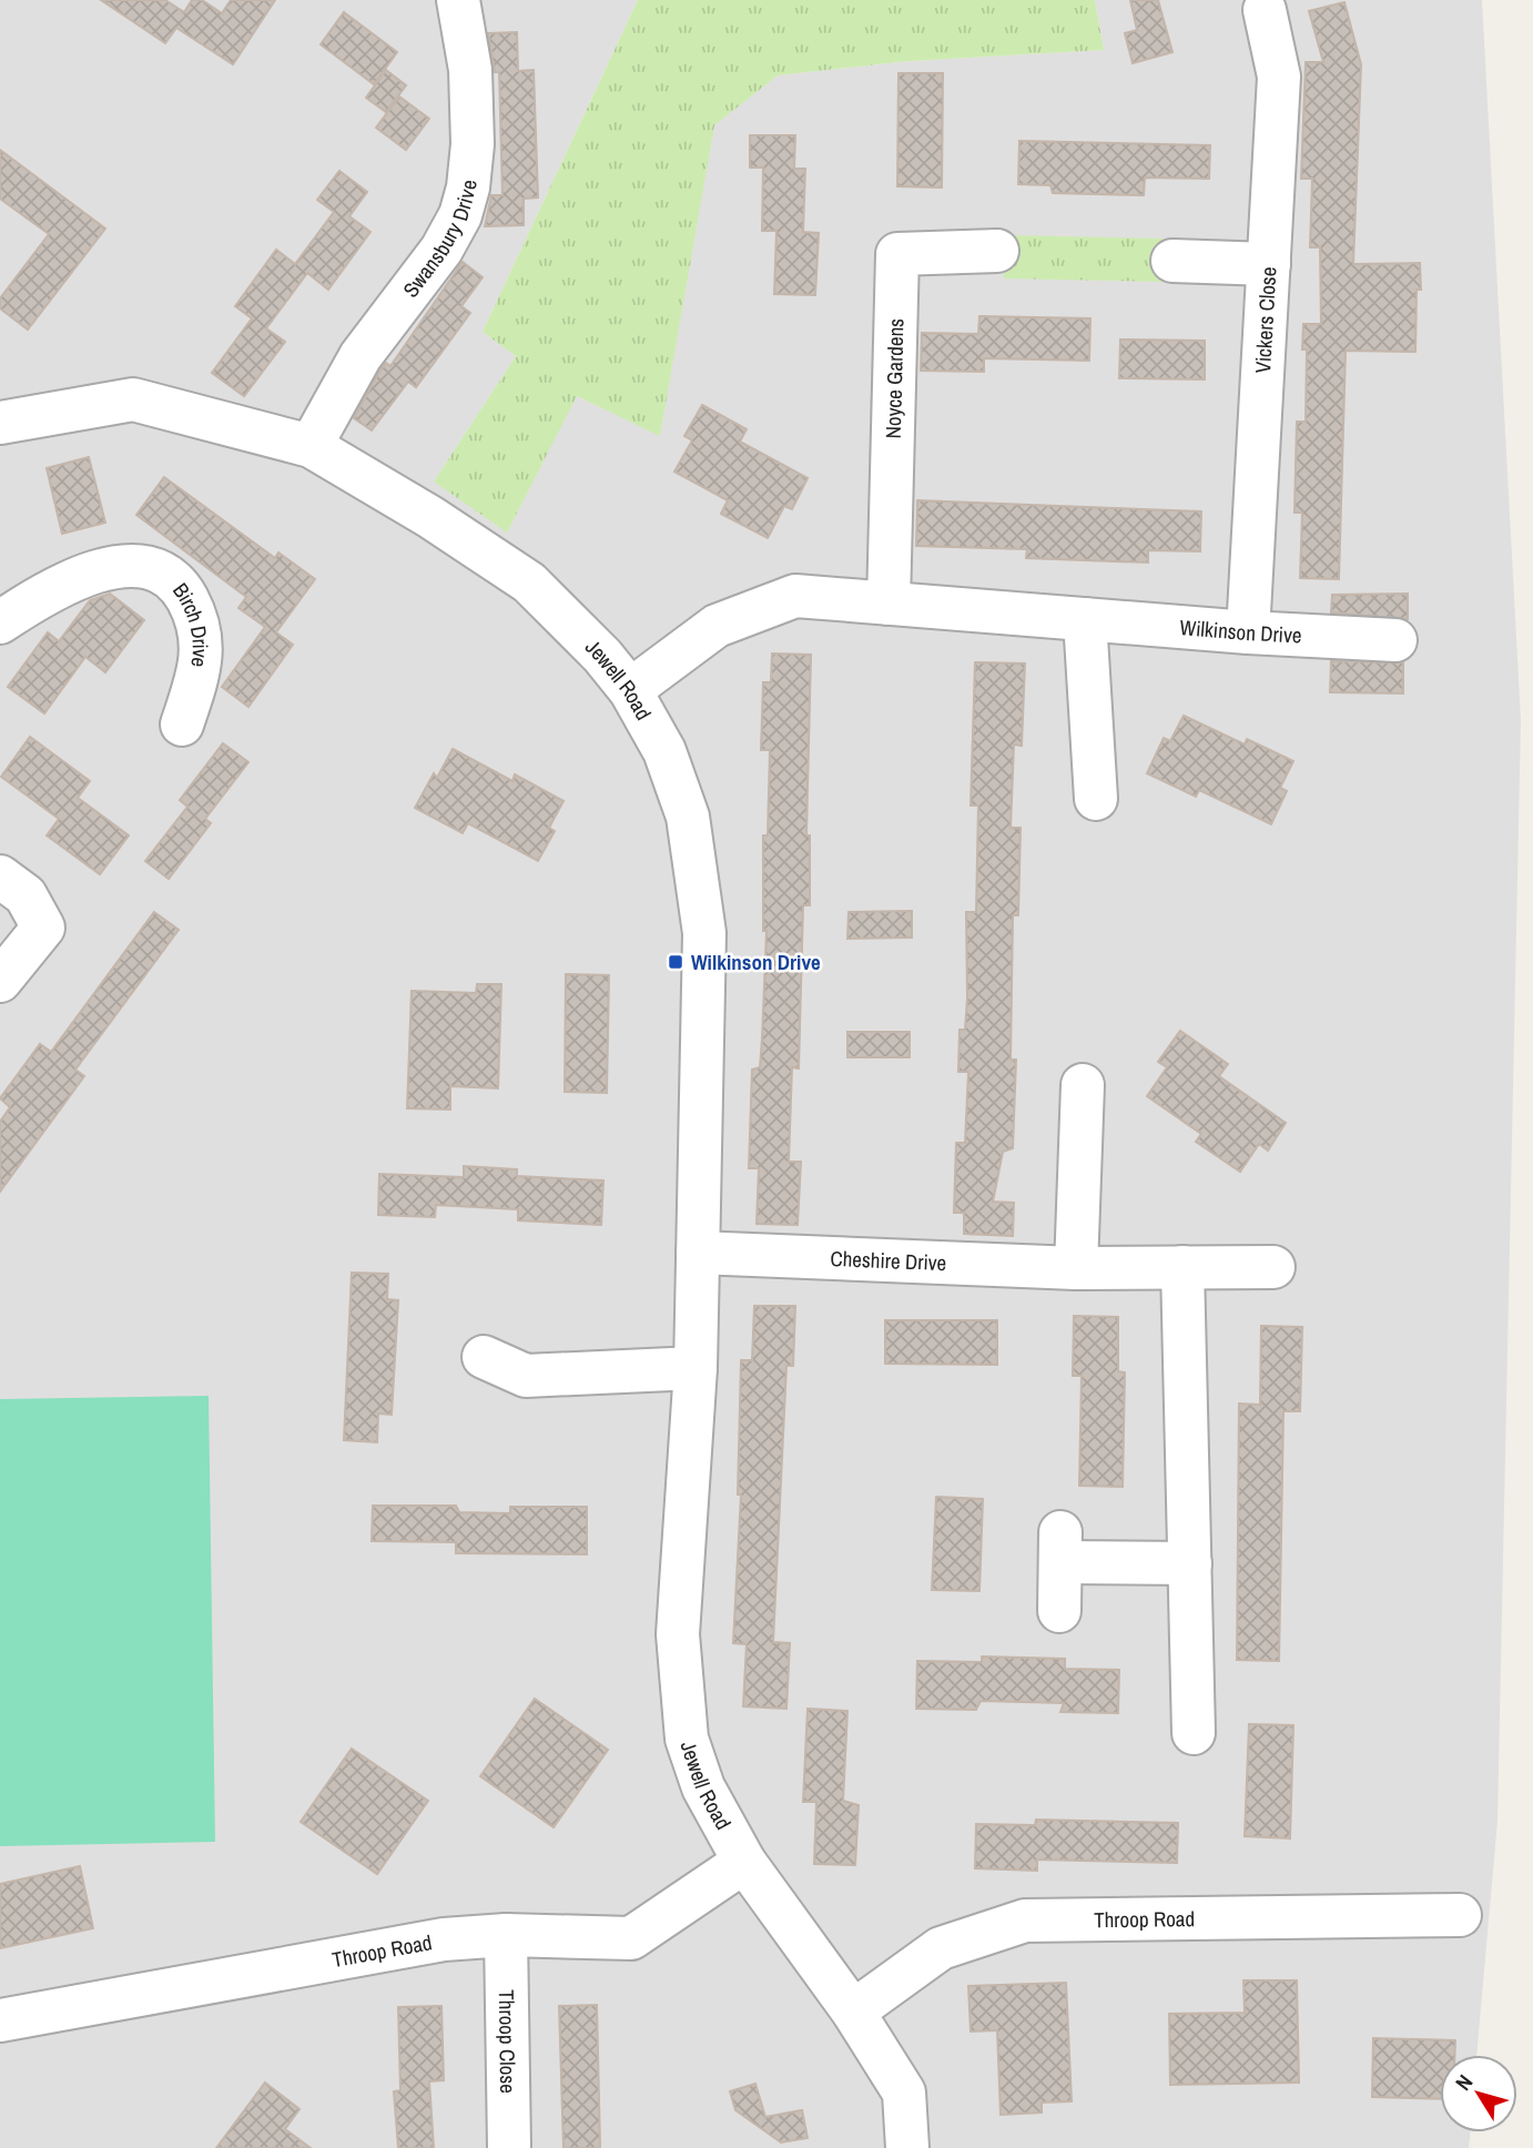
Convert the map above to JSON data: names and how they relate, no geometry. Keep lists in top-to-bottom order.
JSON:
{
  "streets": {
    "street": [
      "Swansbury Drive",
      "Vickers Close",
      "Noyce Gardens",
      "Birch Drive",
      "Wilkinson Drive",
      "Jewell Road",
      "Cheshire Drive",
      "Throop Road",
      "Throop Close"
    ]
  },
  "crossings": [
    ["Swansbury Drive", "Jewell Road"],
    ["Vickers Close", "Wilkinson Drive"],
    ["Noyce Gardens", "Wilkinson Drive"],
    ["Wilkinson Drive", "Jewell Road"],
    ["Jewell Road", "Cheshire Drive"],
    ["Jewell Road", "Throop Road"],
    ["Throop Road", "Throop Close"]
  ],
  "places": {
    "transit": ["Wilkinson Drive"]
  },
  "north": "top left"
}
